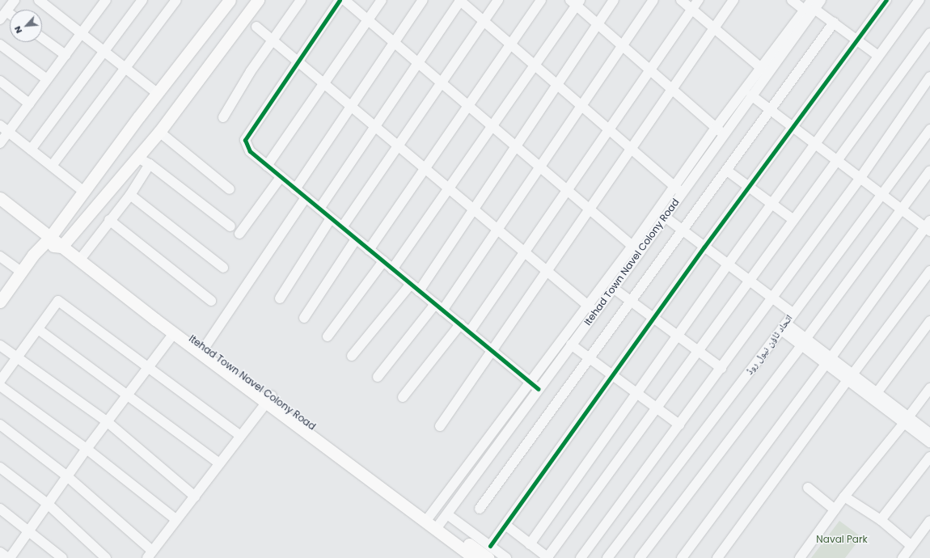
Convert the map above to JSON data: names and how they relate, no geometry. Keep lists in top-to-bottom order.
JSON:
{
  "streets": {
    "main road": ["Itehad Town Navel Colony Road"],
    "street": ["اتحاد ٹاؤن نیول روڈ"]
  },
  "parks": ["Naval Park"],
  "north": "bottom left"
}
